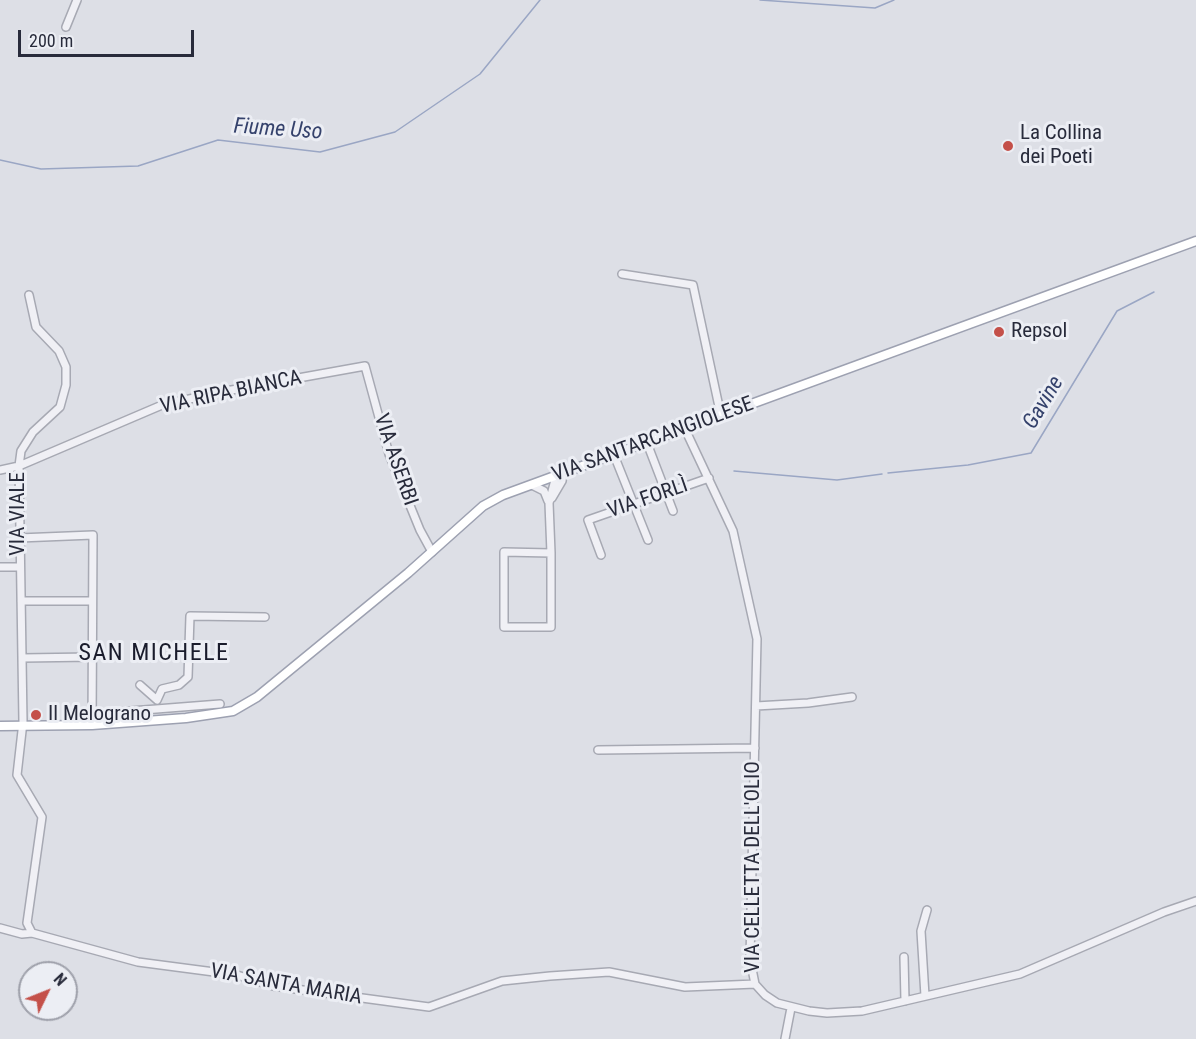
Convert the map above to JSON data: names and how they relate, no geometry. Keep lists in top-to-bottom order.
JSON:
{
  "streets": {
    "main road": ["VIA SANTARCANGIOLESE"],
    "street": [
      "VIA RIPA BIANCA",
      "VIA ASERBI",
      "VIA FORLÌ",
      "VIA VIALE",
      "VIA CELLETTA DELL'OLIO",
      "VIA SANTA MARIA"
    ]
  },
  "crossings": [
    ["VIA RIPA BIANCA", "VIA ASERBI"],
    ["VIA RIPA BIANCA", "VIA VIALE"],
    ["VIA SANTARCANGIOLESE", "VIA ASERBI"],
    ["VIA SANTARCANGIOLESE", "VIA VIALE"],
    ["VIA SANTARCANGIOLESE", "VIA CELLETTA DELL'OLIO"],
    ["VIA FORLÌ", "VIA CELLETTA DELL'OLIO"],
    ["VIA CELLETTA DELL'OLIO", "VIA SANTA MARIA"]
  ],
  "districts": ["SAN MICHELE"],
  "water": ["Fiume Uso", "Gavine"],
  "places": ["La Collina dei Poeti", "Repsol", "Il Melograno"],
  "scale_bar": "200 m",
  "north": "top right"
}
